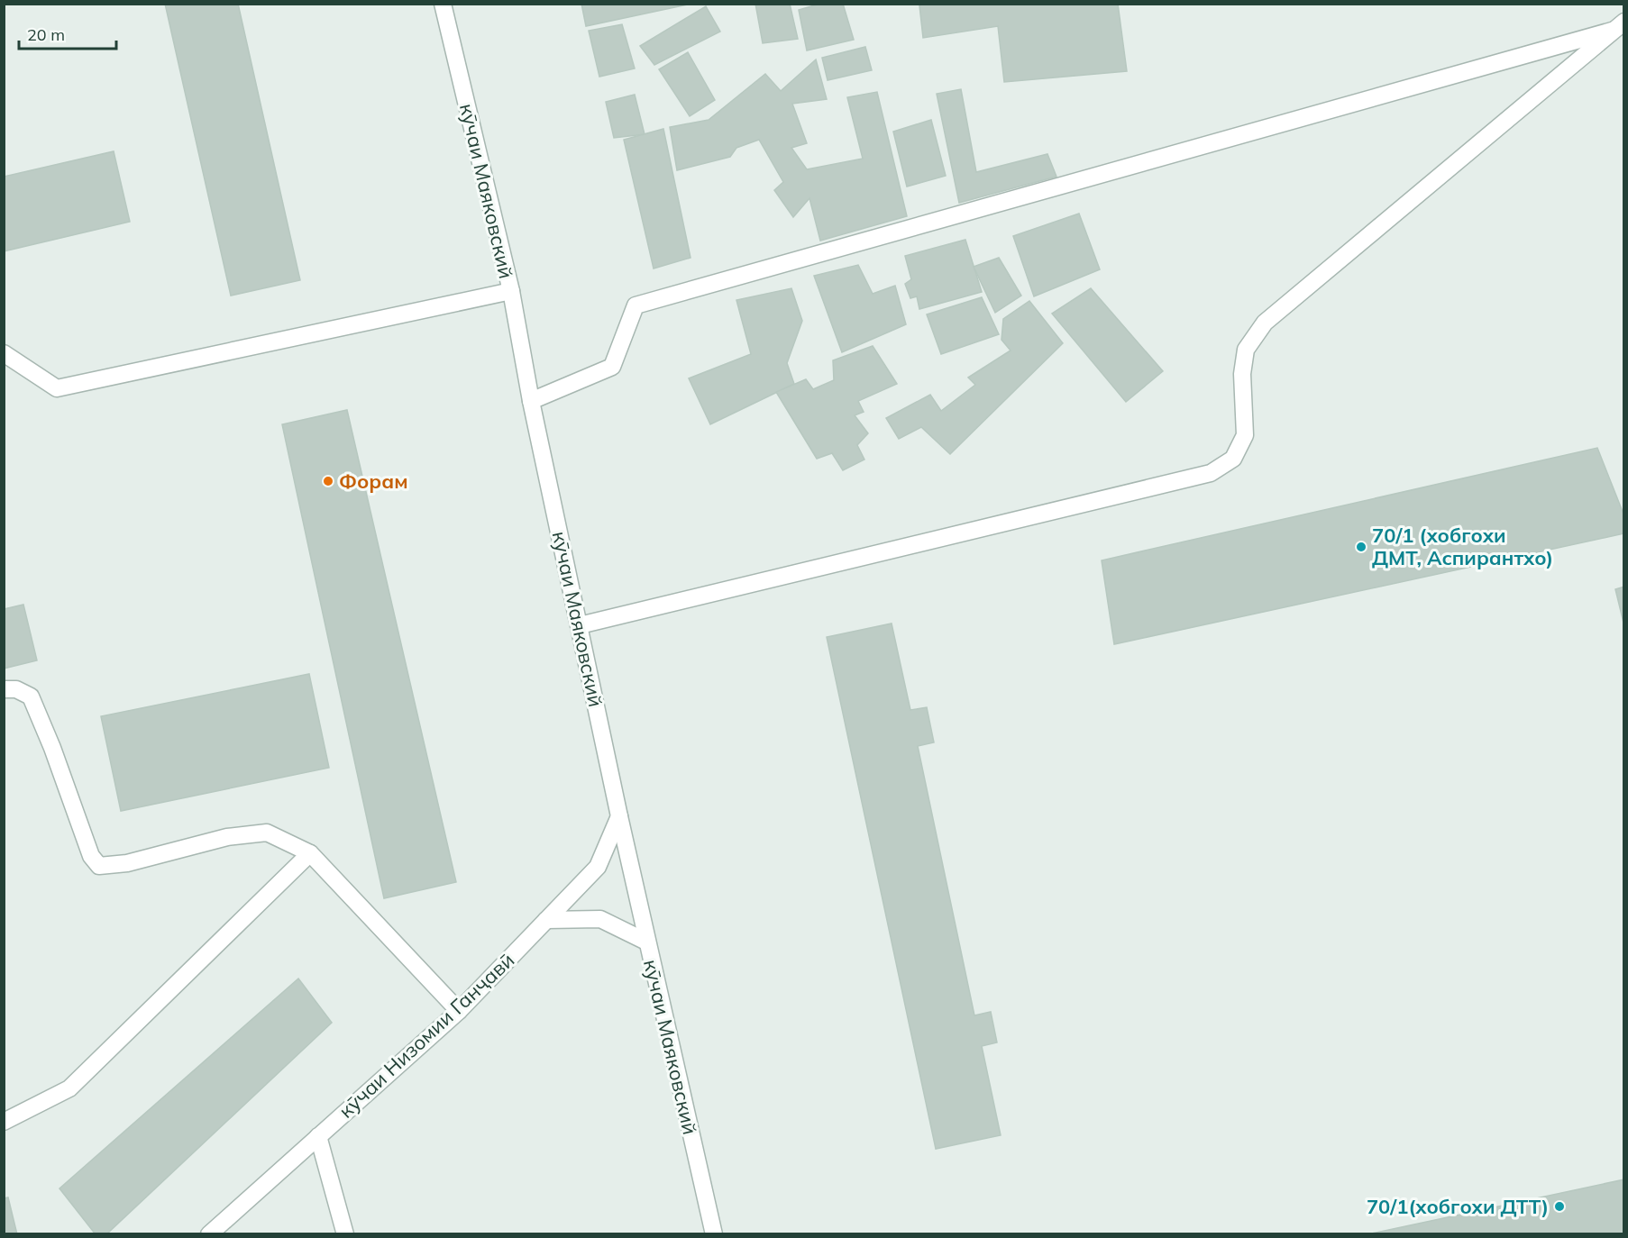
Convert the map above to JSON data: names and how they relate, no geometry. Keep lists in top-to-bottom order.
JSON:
{
  "streets": {
    "street": ["кӯчаи Маяковский", "кӯчаи Низомии Ганҷавӣ"]
  },
  "crossings": [
    ["кӯчаи Маяковский", "кӯчаи Низомии Ганҷавӣ"]
  ],
  "places": ["Форам", "70/1 (хобгохи ДМТ, Аспирантхо)", "70/1(хобгохи ДТТ)"],
  "scale_bar": "20 m"
}
